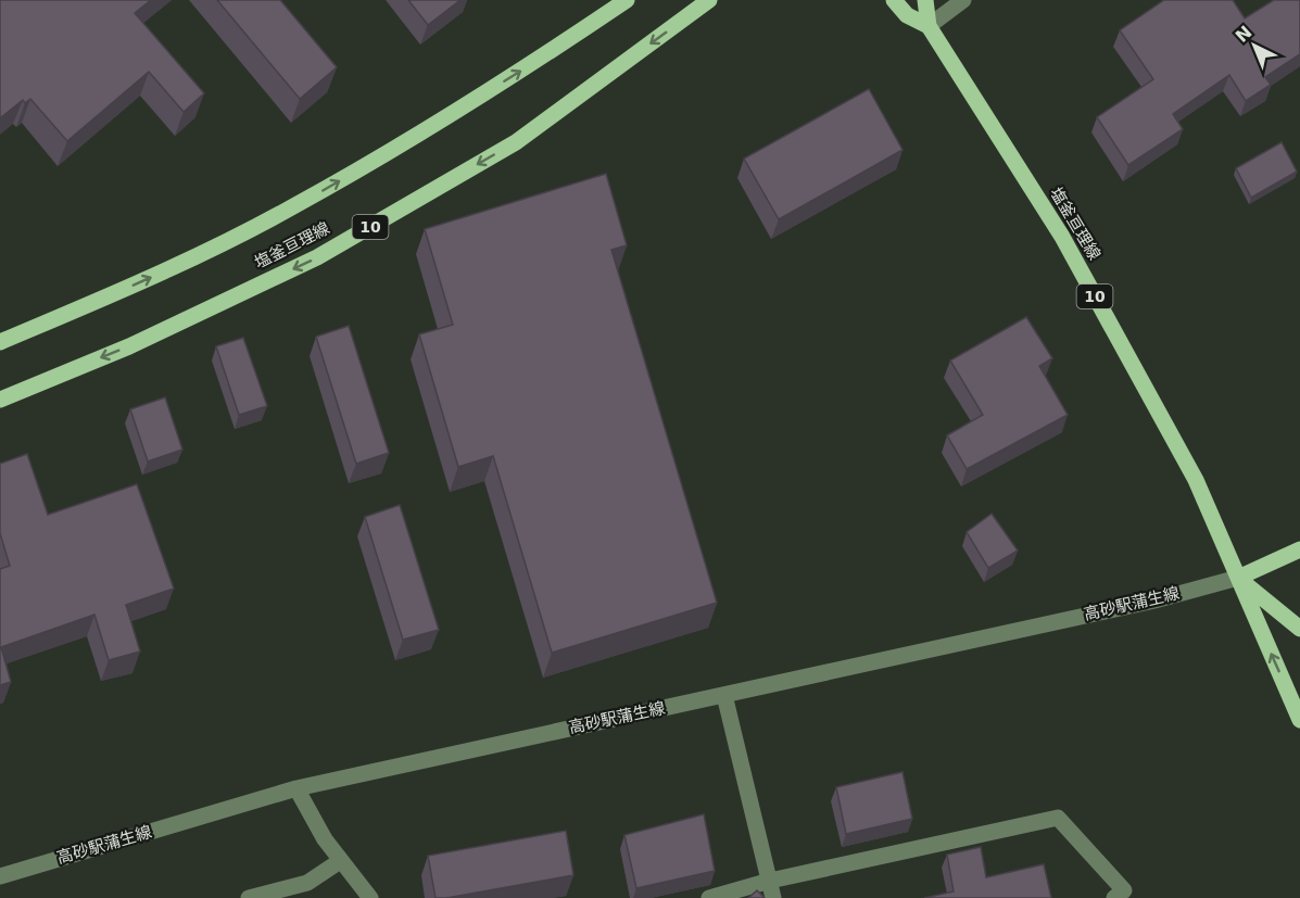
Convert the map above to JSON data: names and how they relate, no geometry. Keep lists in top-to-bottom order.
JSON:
{
  "streets": {
    "main road": ["塩釜亘理線", "10"],
    "street": ["高砂駅蒲生線"]
  },
  "crossings": [
    ["塩釜亘理線", "高砂駅蒲生線"]
  ],
  "north": "top left"
}
